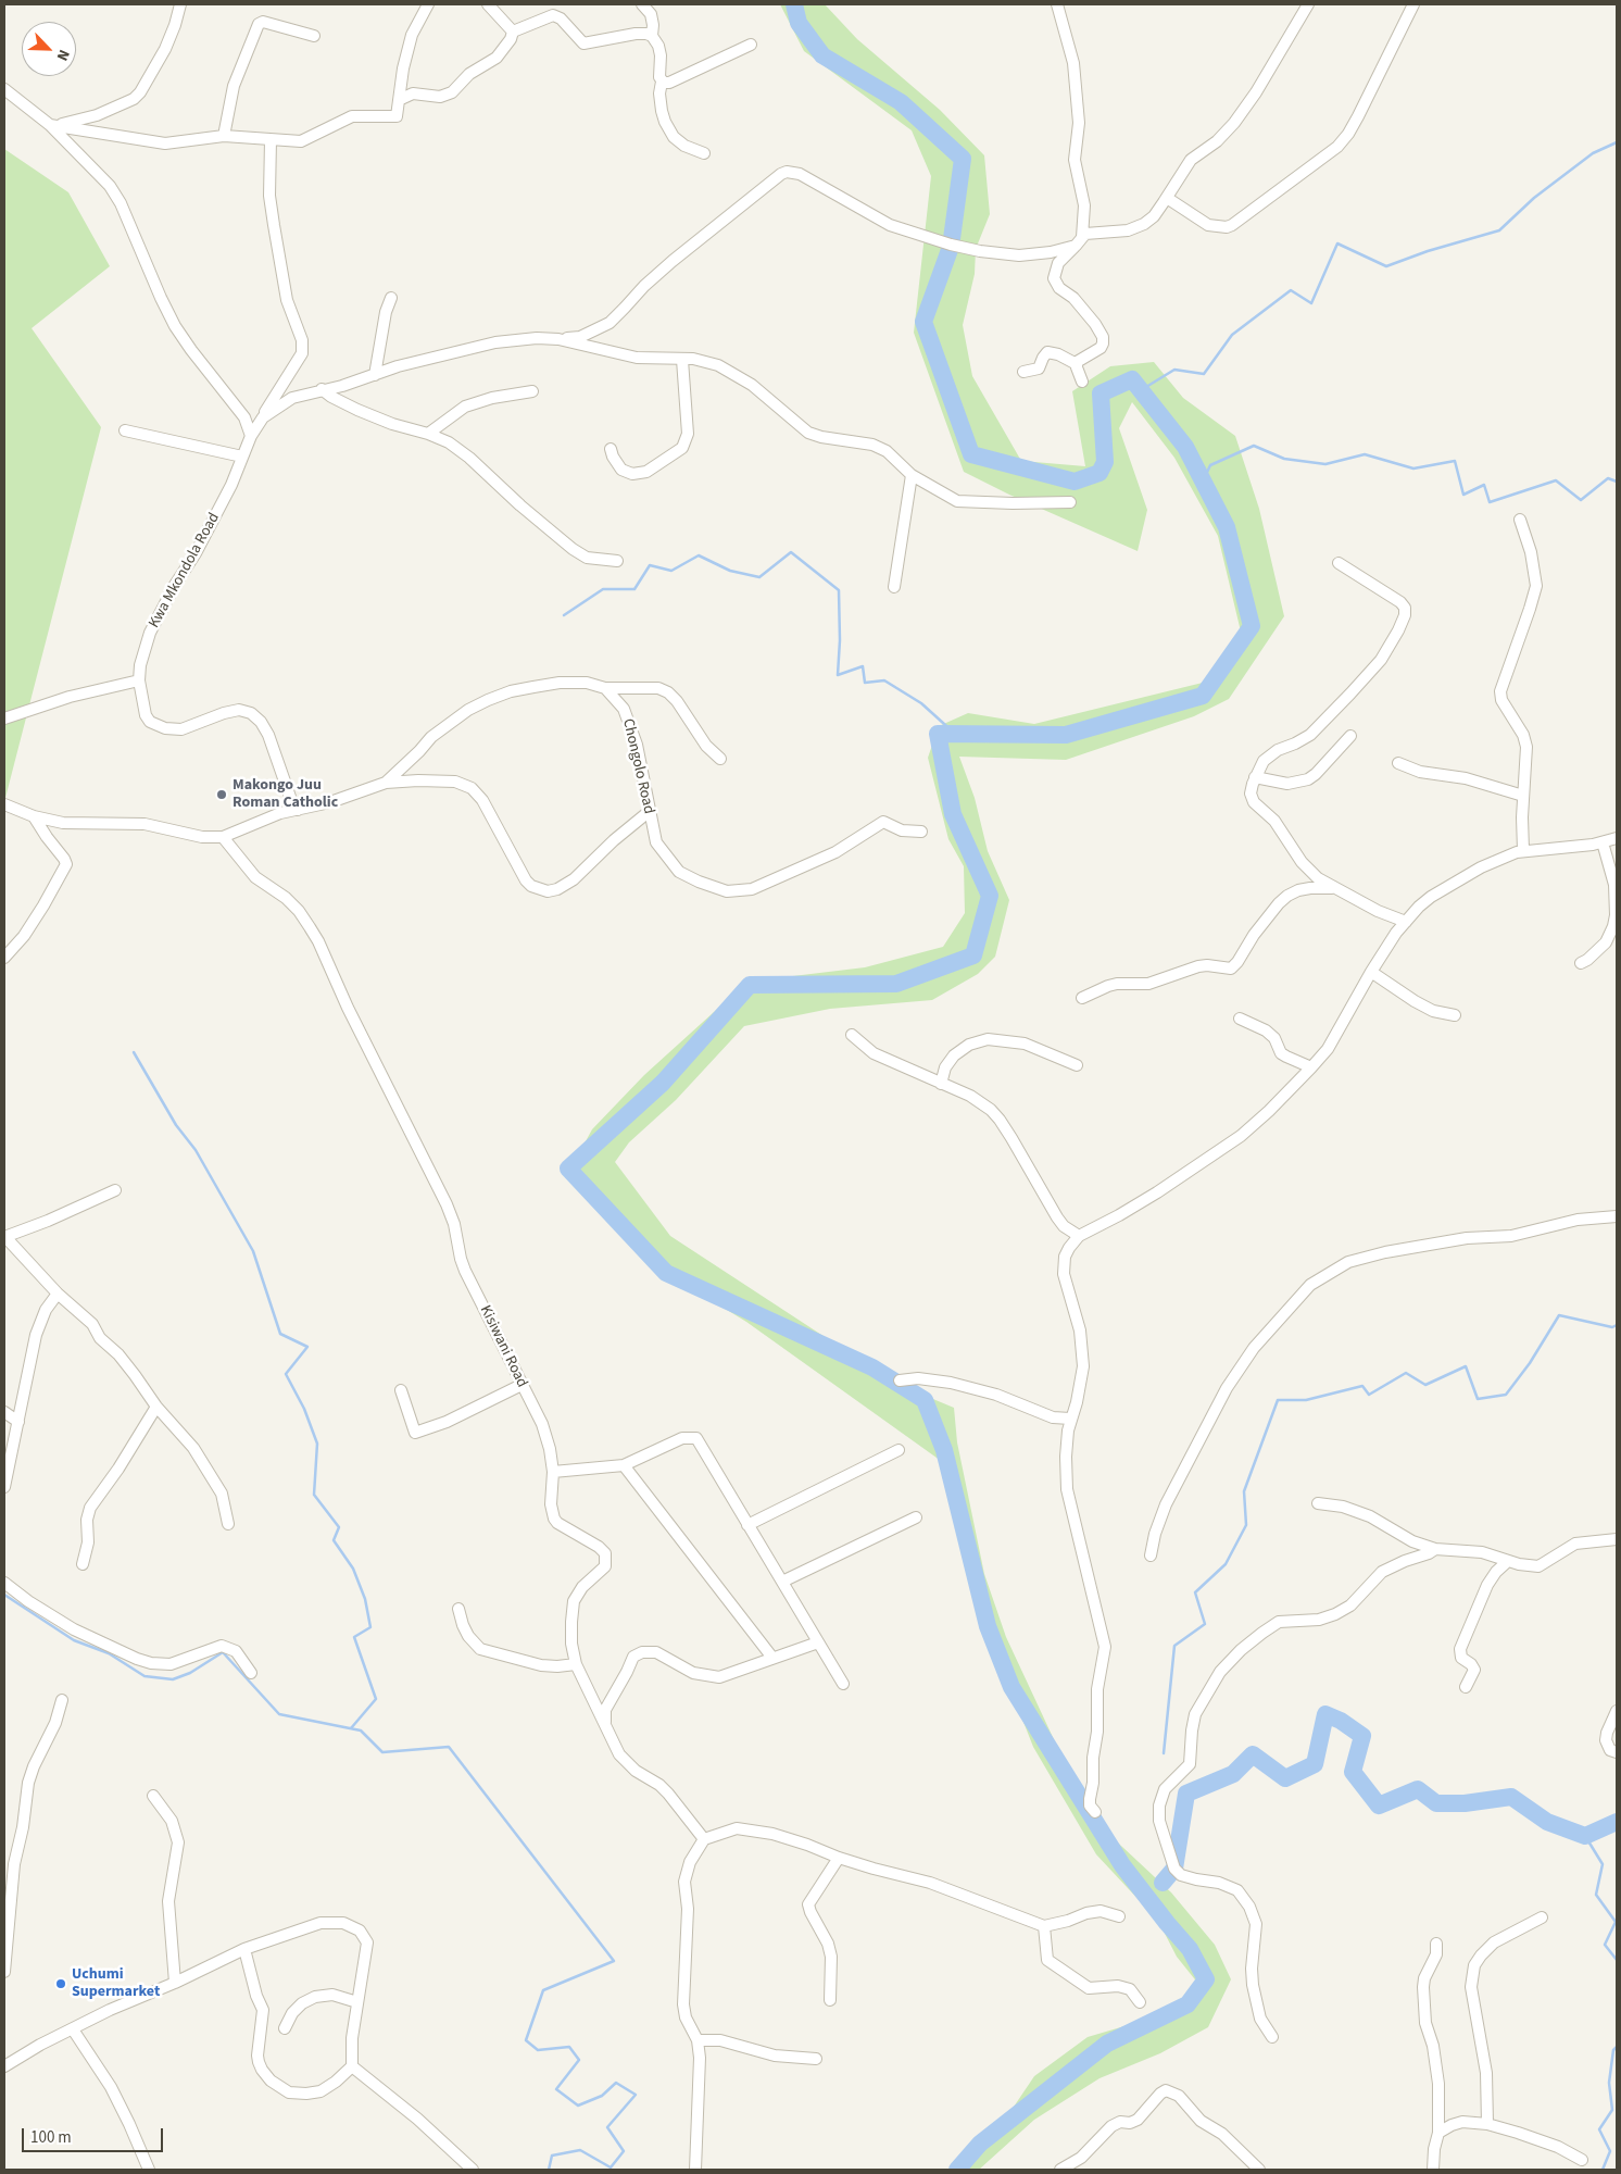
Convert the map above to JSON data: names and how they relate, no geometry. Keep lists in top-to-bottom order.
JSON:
{
  "streets": {
    "street": ["Kwa Mkondola Road", "Chongolo Road", "Kisiwani Road"]
  },
  "places": ["Makongo Juu Roman Catholic", "Uchumi Supermarket"],
  "scale_bar": "100 m",
  "north": "bottom right"
}
